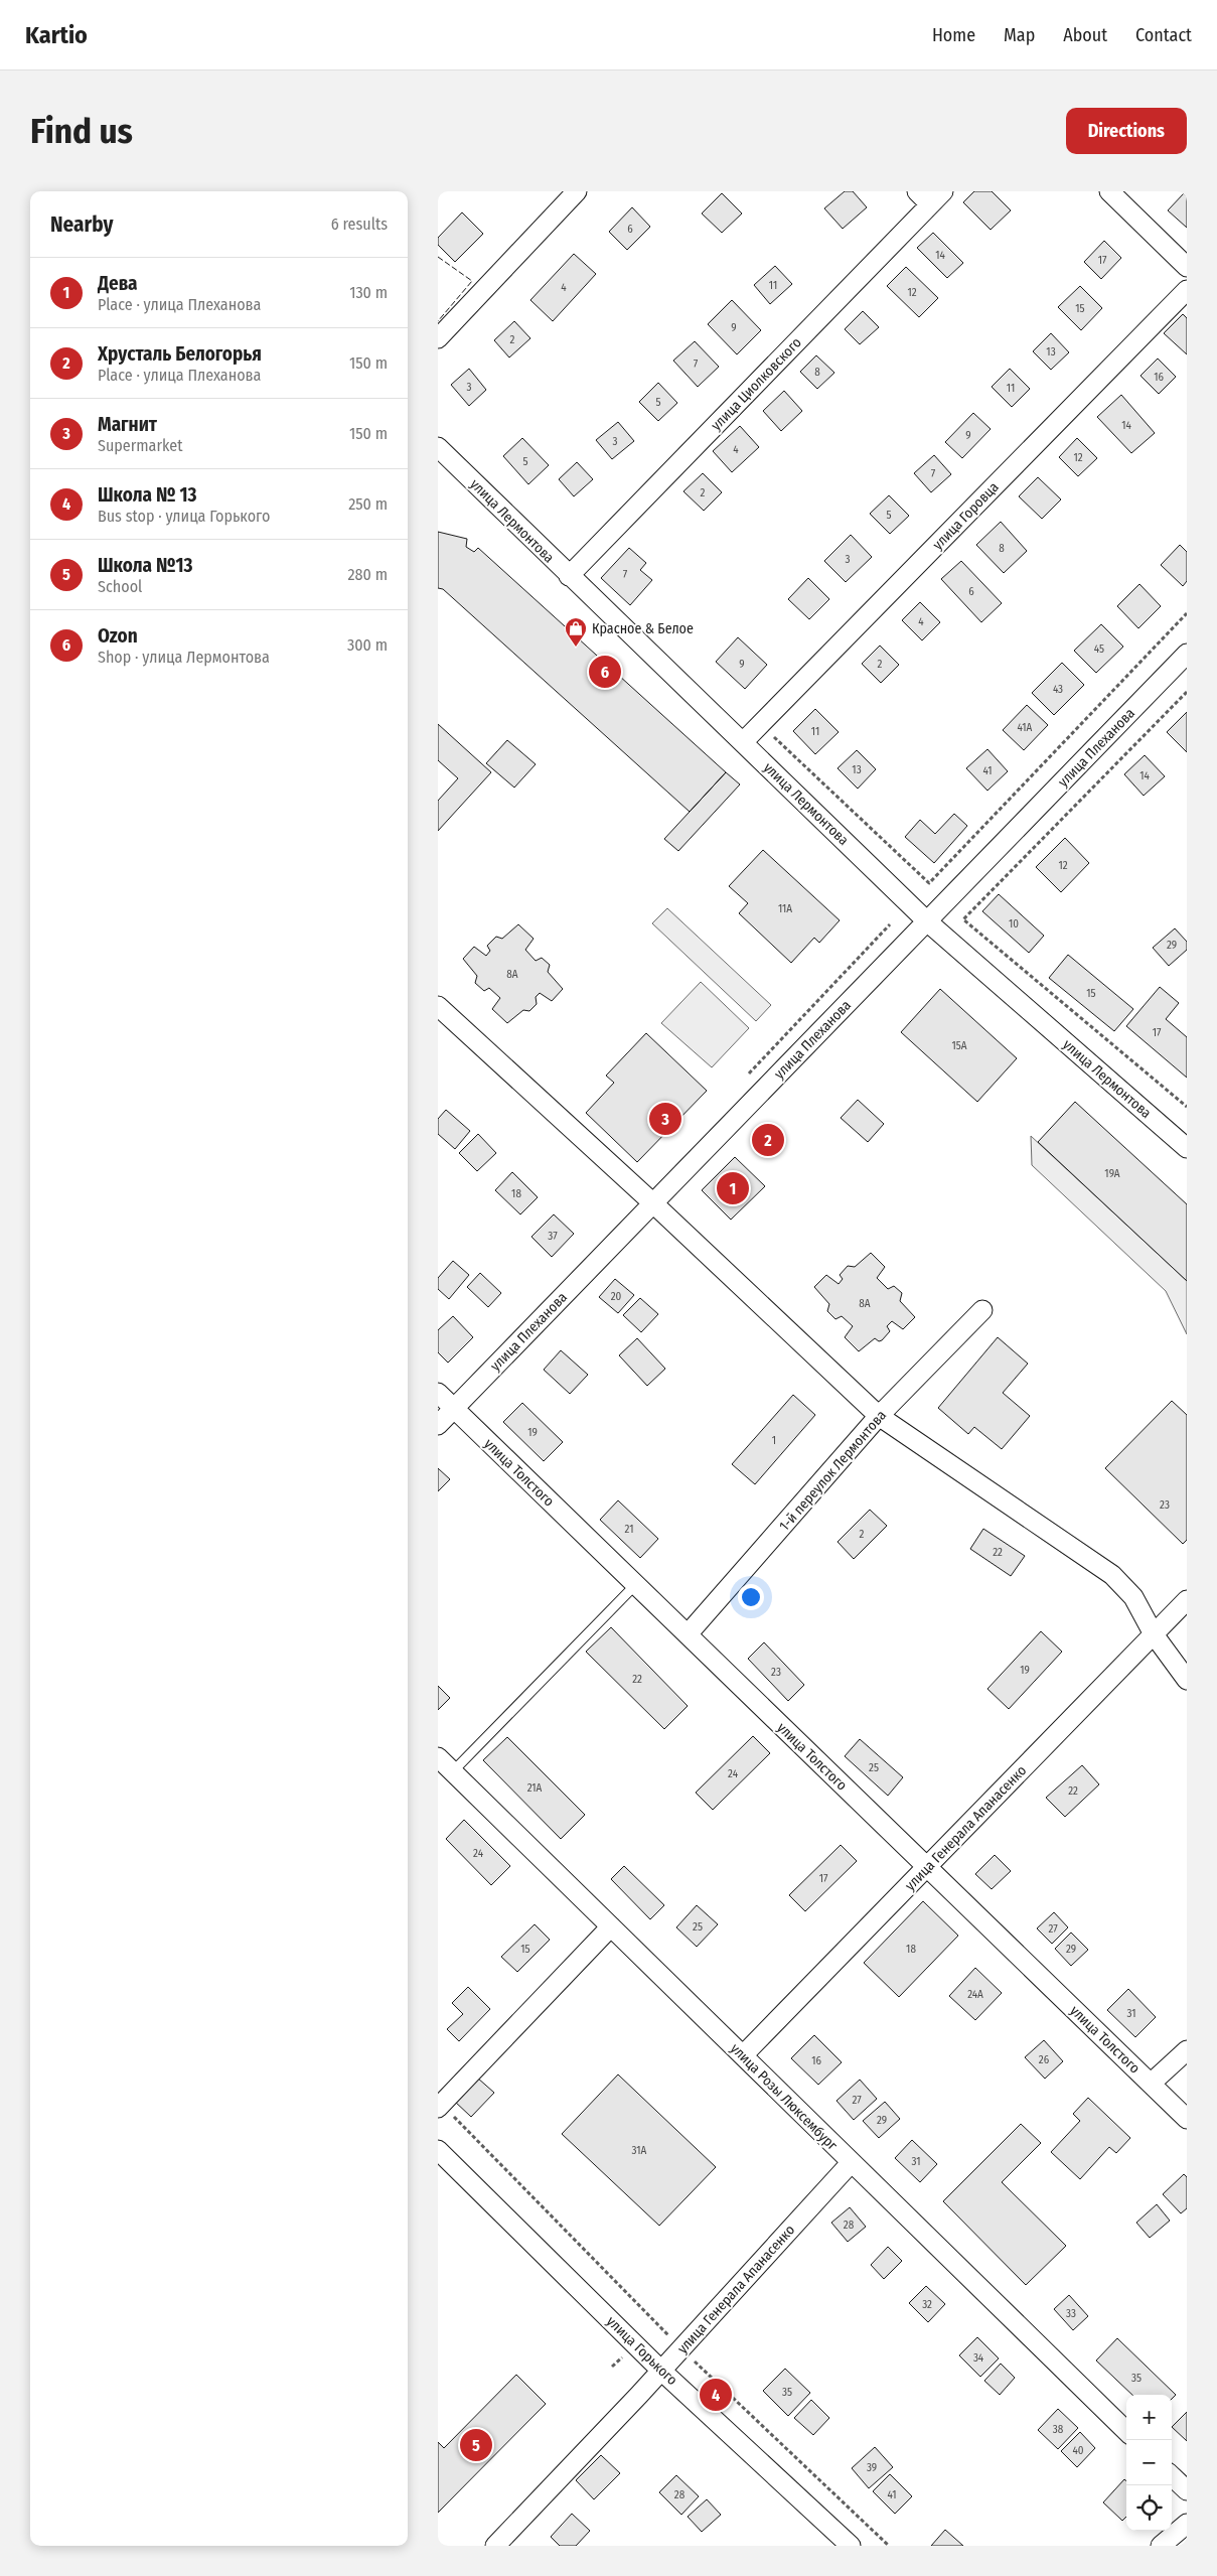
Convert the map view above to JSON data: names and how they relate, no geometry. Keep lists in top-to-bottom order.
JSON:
{
  "streets": {
    "street": [
      "улица Циолковского",
      "улица Горовца",
      "улица Лермонтова",
      "улица Плеханова",
      "1-й переулок Лермонтова",
      "улица Толстого",
      "улица Генерала Апанасенко",
      "улица Розы Люксембург",
      "улица Горького"
    ]
  },
  "crossings": [
    ["улица Циолковского", "улица Лермонтова"],
    ["улица Горовца", "улица Лермонтова"],
    ["улица Лермонтова", "улица Плеханова"],
    ["улица Плеханова", "улица Толстого"],
    ["1-й переулок Лермонтова", "улица Толстого"],
    ["улица Толстого", "улица Генерала Апанасенко"],
    ["улица Генерала Апанасенко", "улица Розы Люксембург"],
    ["улица Генерала Апанасенко", "улица Горького"]
  ],
  "places": {
    "shop": ["Красное & Белое"]
  },
  "house_numbers": [
    "6",
    "14",
    "17",
    "11",
    "4",
    "12",
    "15",
    "9",
    "2",
    "13",
    "7",
    "8",
    "16",
    "3",
    "11",
    "5",
    "14",
    "9",
    "3",
    "4",
    "12",
    "5",
    "7",
    "2",
    "5",
    "8",
    "3",
    "7",
    "6",
    "4",
    "45",
    "9",
    "2",
    "43",
    "41А",
    "11",
    "13",
    "41",
    "14",
    "12",
    "11А",
    "10",
    "29",
    "8А",
    "15",
    "17",
    "15А",
    "19А",
    "18",
    "37",
    "20",
    "8А",
    "19",
    "1",
    "23",
    "21",
    "2",
    "22",
    "19",
    "23",
    "22",
    "25",
    "24",
    "21А",
    "22",
    "24",
    "17",
    "25",
    "27",
    "15",
    "18",
    "29",
    "24А",
    "31",
    "26",
    "16",
    "27",
    "29",
    "31А",
    "31",
    "28",
    "32",
    "33",
    "34",
    "35",
    "35",
    "38",
    "40",
    "39",
    "28",
    "41"
  ],
  "page": {
    "header": "Kartio",
    "nav": [
      "Home",
      "Map",
      "About",
      "Contact"
    ],
    "buttons": "Directions",
    "title": "Find us",
    "heading": ["Nearby", "6 results"],
    "list": [
      {
        "mark": "1",
        "name": "Дева",
        "note": "Place · улица Плеханова",
        "value": "130 m"
      },
      {
        "mark": "2",
        "name": "Хрусталь Белогорья",
        "note": "Place · улица Плеханова",
        "value": "150 m"
      },
      {
        "mark": "3",
        "name": "Магнит",
        "note": "Supermarket",
        "value": "150 m"
      },
      {
        "mark": "4",
        "name": "Школа № 13",
        "note": "Bus stop · улица Горького",
        "value": "250 m"
      },
      {
        "mark": "5",
        "name": "Школа №13",
        "note": "School",
        "value": "280 m"
      },
      {
        "mark": "6",
        "name": "Ozon",
        "note": "Shop · улица Лермонтова",
        "value": "300 m"
      }
    ],
    "pins": [
      "6",
      "3",
      "2",
      "1",
      "4",
      "5"
    ],
    "map_buttons": ["+", "−"]
  }
}
